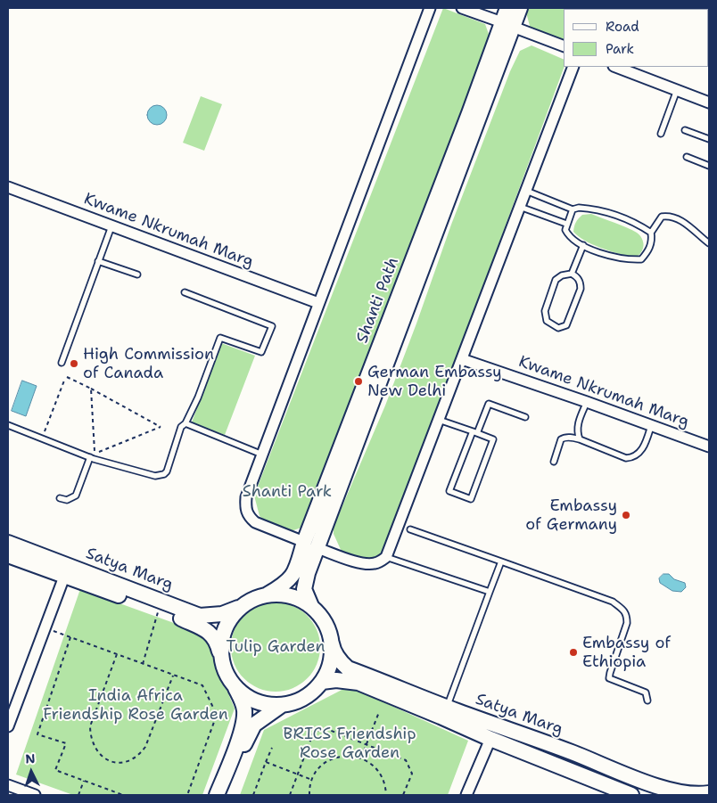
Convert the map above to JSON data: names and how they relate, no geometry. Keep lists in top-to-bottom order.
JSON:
{
  "streets": {
    "main road": ["Shanti Path", "Satya Marg"],
    "street": ["Kwame Nkrumah Marg"]
  },
  "crossings": [
    ["Shanti Path", "Satya Marg"]
  ],
  "parks": [
    "Shanti Park",
    "Tulip Garden",
    "India Africa Friendship Rose Garden",
    "BRICS Friendship Rose Garden"
  ],
  "places": [
    "High Commission of Canada",
    "German Embassy New Delhi",
    "Embassy of Germany",
    "Embassy of Ethiopia"
  ],
  "legend": ["Road", "Park"],
  "north": "top"
}
